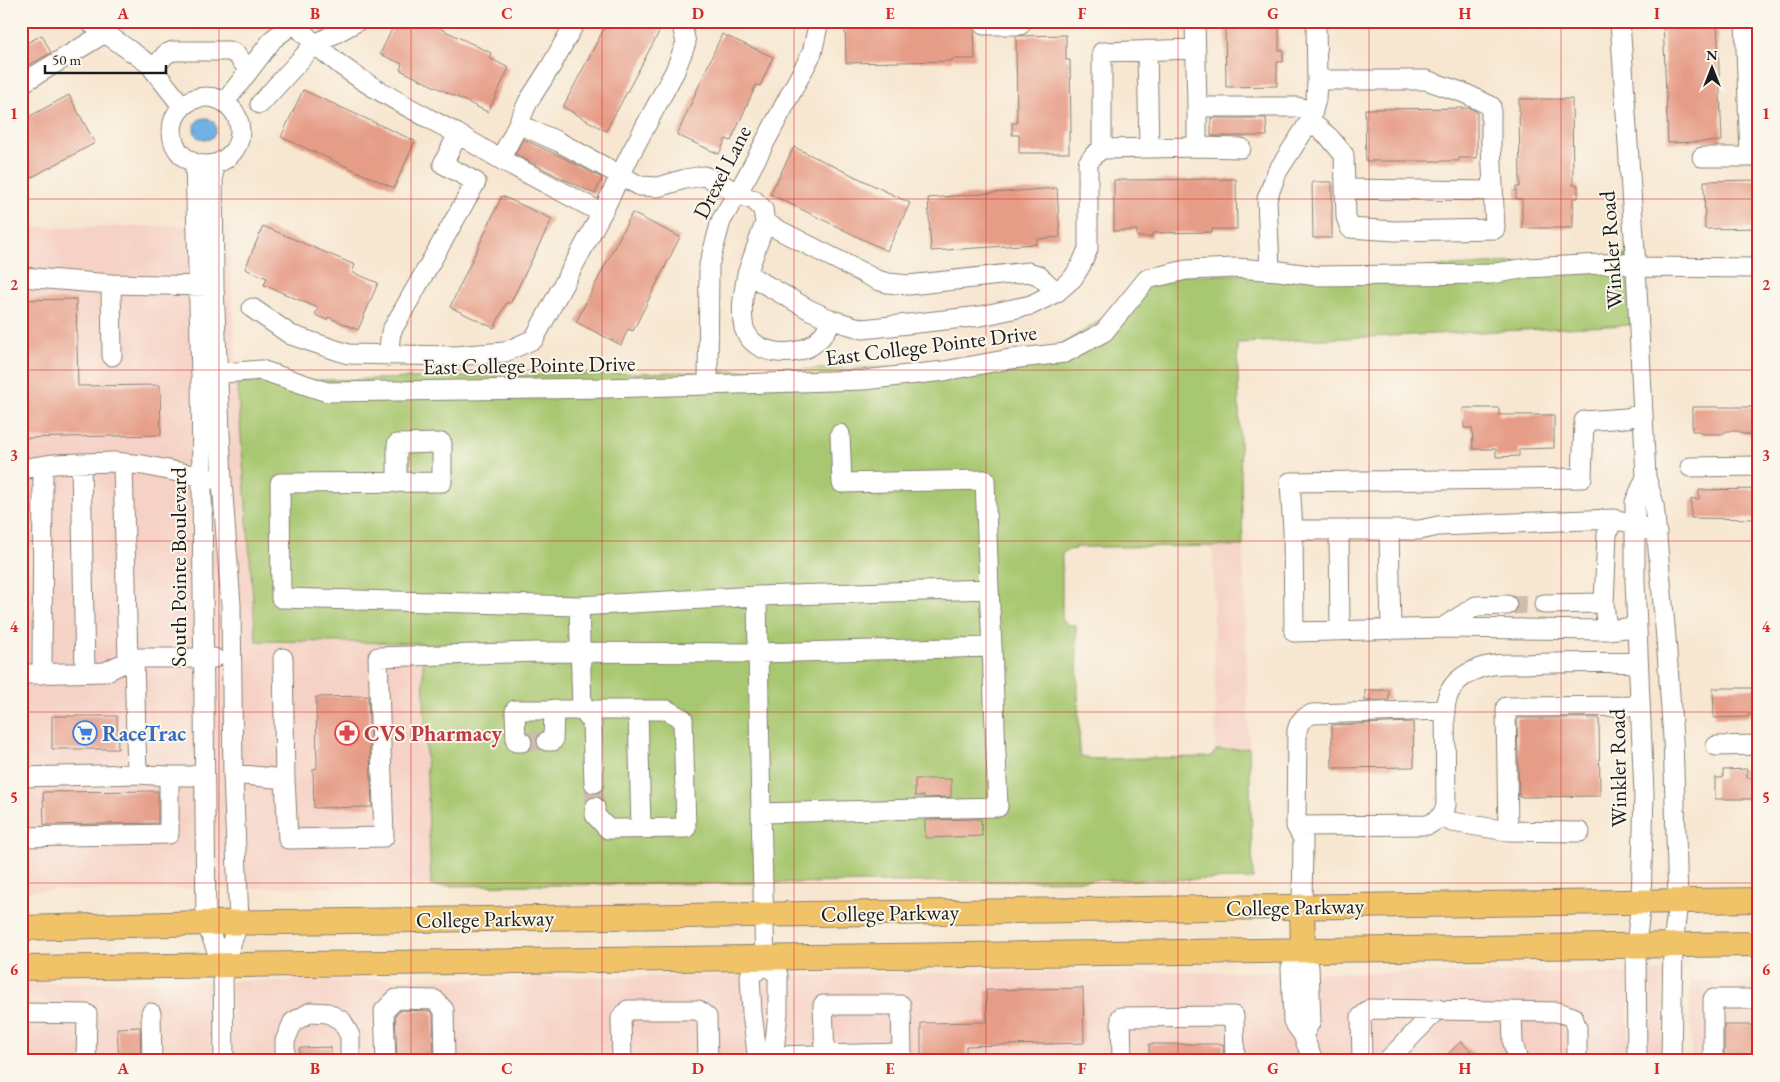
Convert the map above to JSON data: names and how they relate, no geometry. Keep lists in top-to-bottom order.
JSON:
{
  "streets": {
    "main road": ["College Parkway"],
    "street": [
      "Drexel Lane",
      "Winkler Road",
      "East College Pointe Drive",
      "South Pointe Boulevard"
    ]
  },
  "crossings": [
    ["Drexel Lane", "East College Pointe Drive"],
    ["Winkler Road", "East College Pointe Drive"],
    ["Winkler Road", "College Parkway"],
    ["East College Pointe Drive", "South Pointe Boulevard"],
    ["South Pointe Boulevard", "College Parkway"]
  ],
  "places": {
    "supermarket": ["RaceTrac"],
    "pharmacy": ["CVS Pharmacy"]
  },
  "scale_bar": "50 m",
  "north": "top",
  "grid": {
    "columns": [
      "A",
      "B",
      "C",
      "D",
      "E",
      "F",
      "G",
      "H",
      "I"
    ],
    "rows": [
      "1",
      "2",
      "3",
      "4",
      "5",
      "6"
    ]
  }
}
